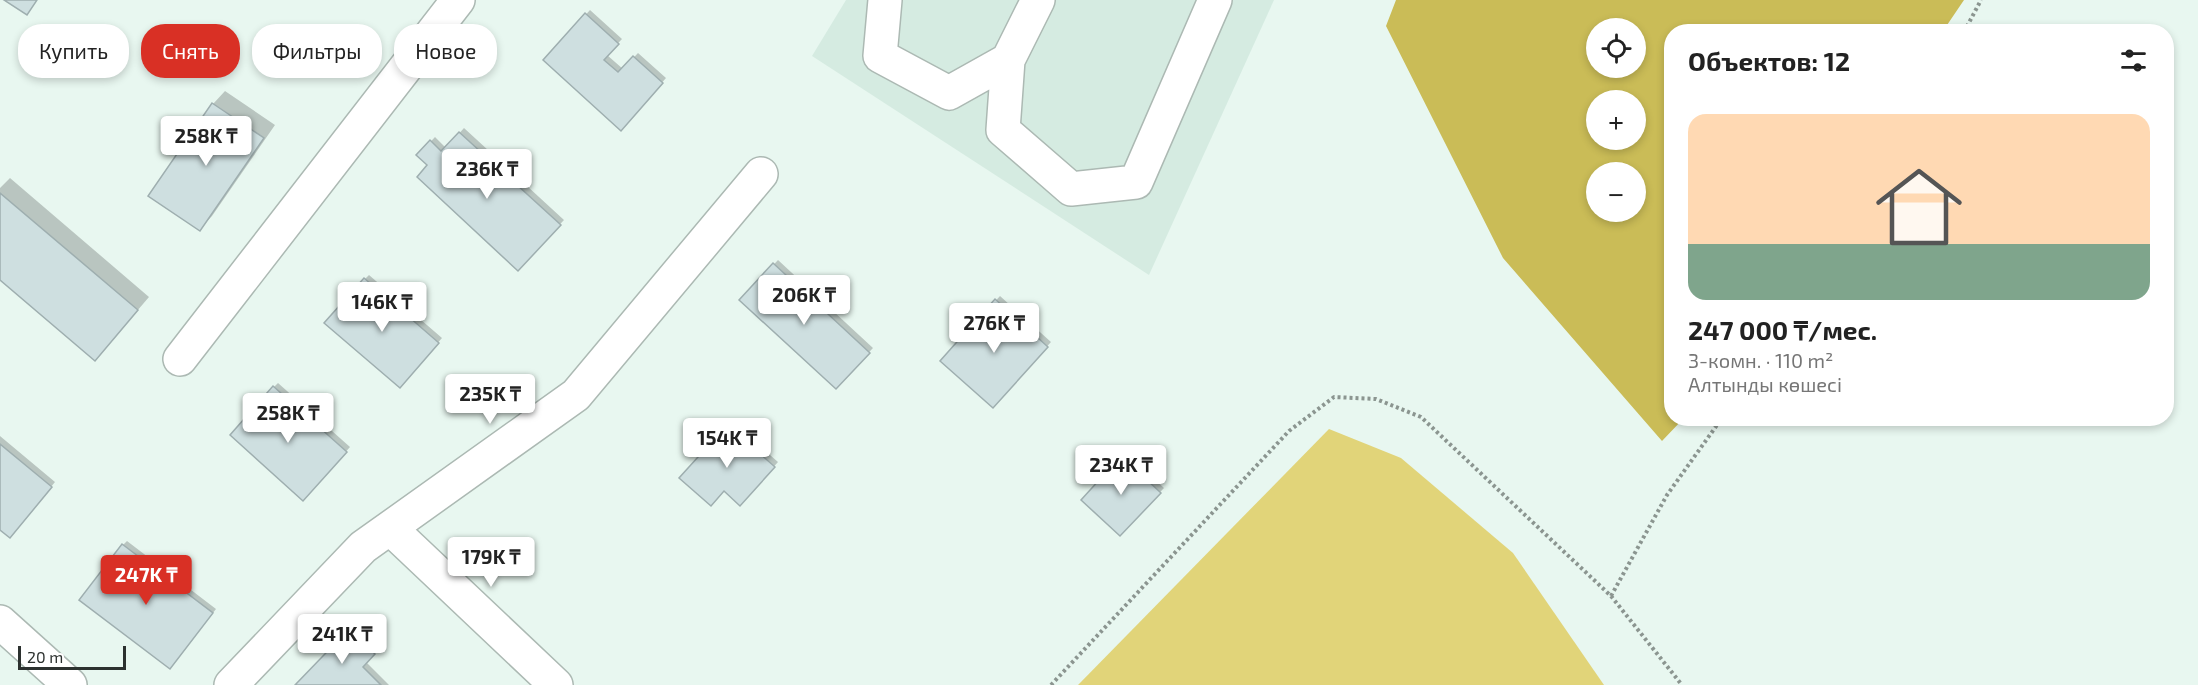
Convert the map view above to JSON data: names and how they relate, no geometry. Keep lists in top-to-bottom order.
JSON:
{
  "scale_bar": "20 m",
  "page": {
    "map_buttons": ["+", "−"],
    "chip": [
      "Купить",
      "Снять",
      "Фильтры",
      "Новое"
    ],
    "heading": "Объектов: 12",
    "list": [
      {
        "name": "247 000 ₸/мес.",
        "note": "3-комн. · 110 m² · Алтынды көшесі"
      }
    ],
    "price": [
      "258K ₸",
      "236K ₸",
      "206K ₸",
      "146K ₸",
      "276K ₸",
      "235K ₸",
      "258K ₸",
      "154K ₸",
      "234K ₸",
      "179K ₸",
      "247K ₸",
      "241K ₸"
    ],
    "scale": "20 m"
  }
}
